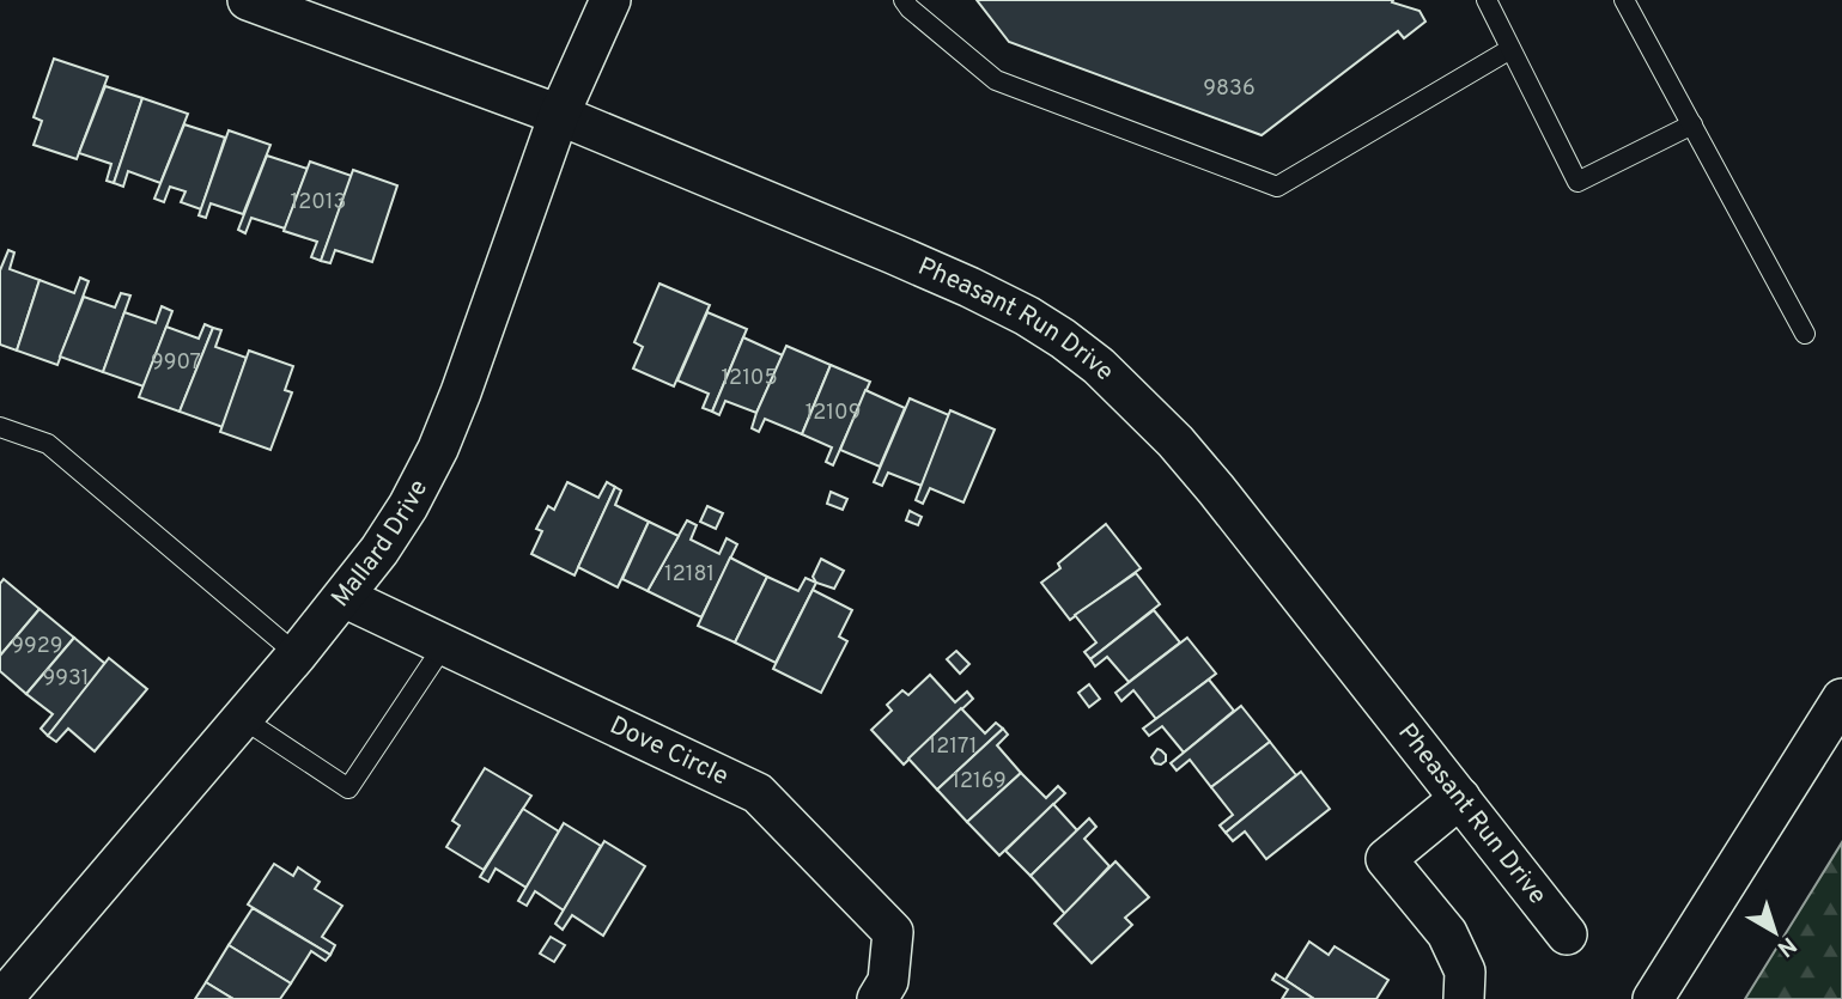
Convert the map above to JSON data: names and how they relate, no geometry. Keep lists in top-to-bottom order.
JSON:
{
  "streets": {
    "street": ["Pheasant Run Drive", "Mallard Drive", "Dove Circle"]
  },
  "crossings": [
    ["Pheasant Run Drive", "Mallard Drive"],
    ["Mallard Drive", "Dove Circle"]
  ],
  "house_numbers": [
    "9836",
    "12013",
    "9907",
    "12105",
    "12109",
    "12181",
    "9929",
    "9931",
    "12171",
    "12169"
  ],
  "north": "bottom right"
}
